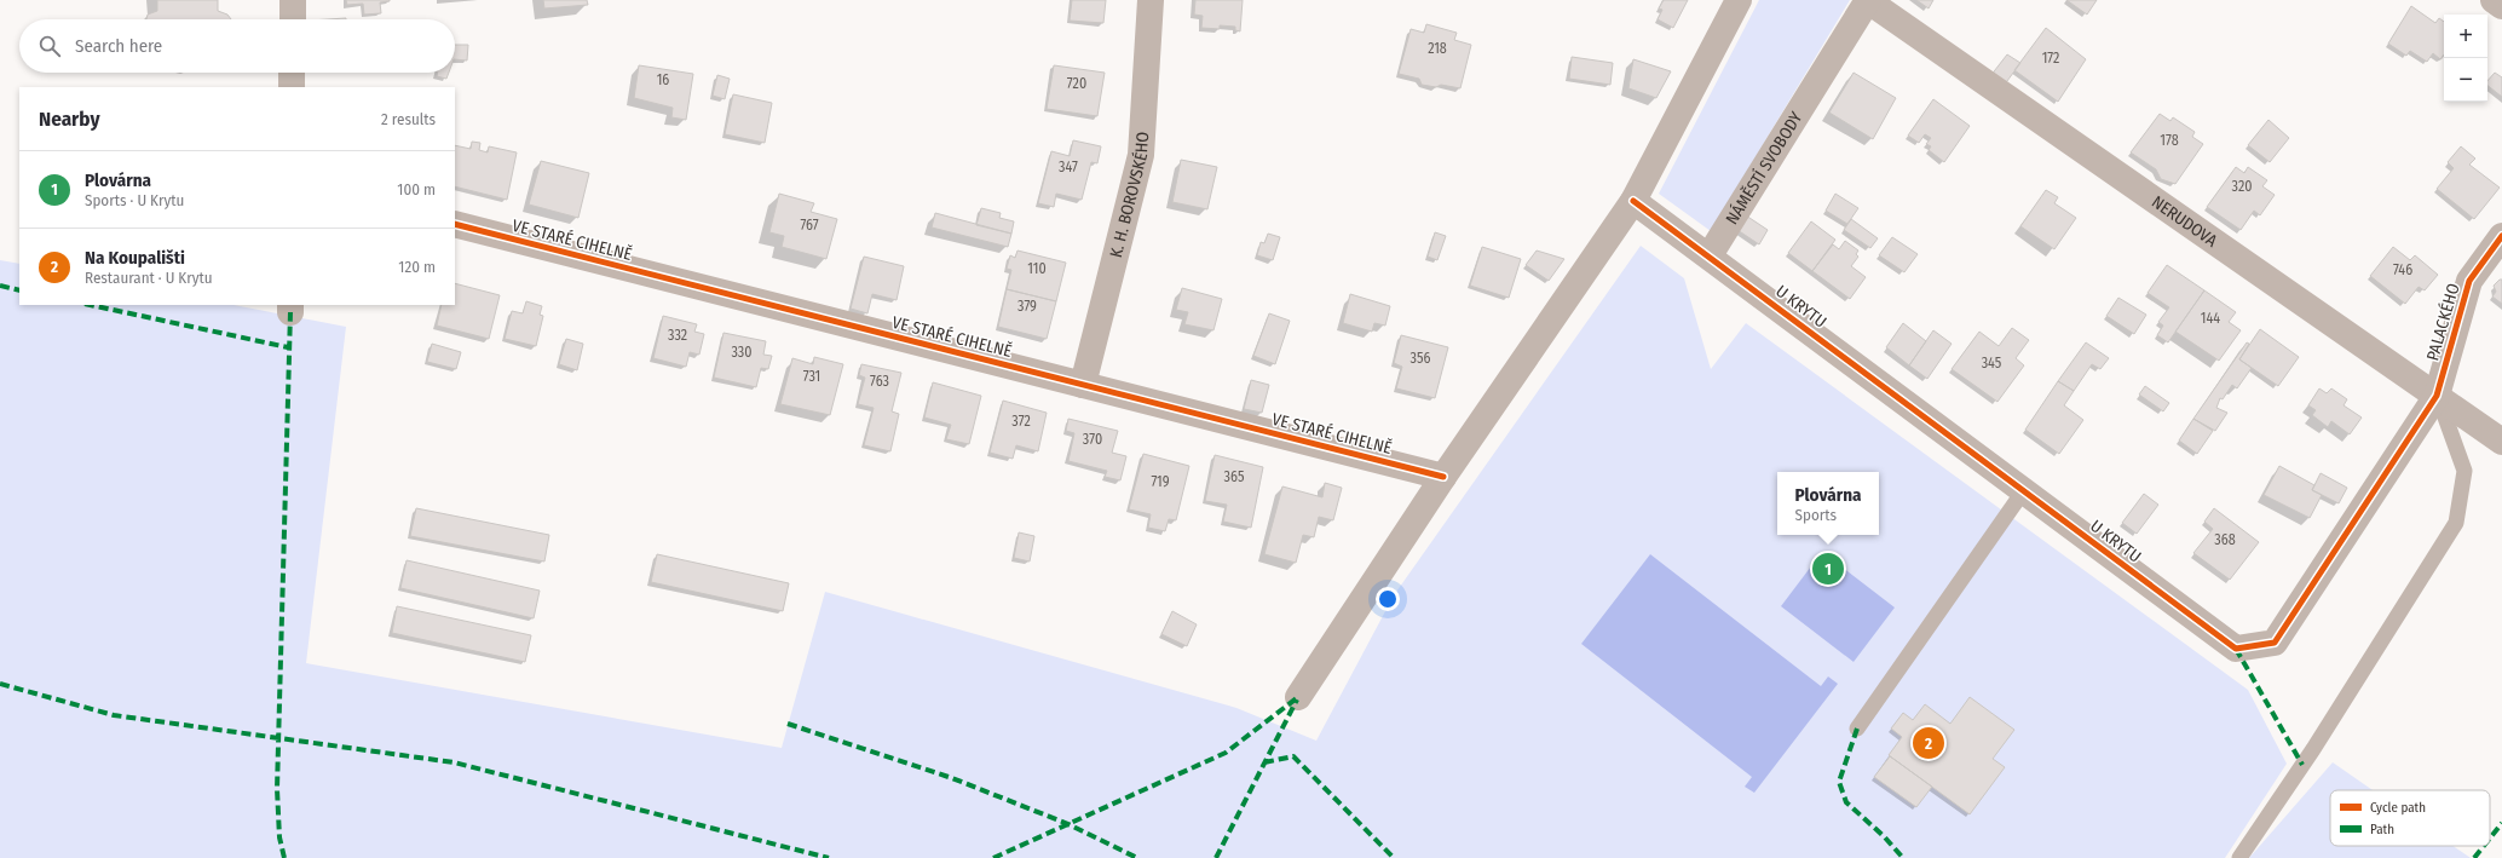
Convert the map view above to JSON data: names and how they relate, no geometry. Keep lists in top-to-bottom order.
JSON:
{
  "streets": {
    "street": [
      "NÁMĚSTÍ SVOBODY",
      "K. H. BOROVSKÉHO",
      "NERUDOVA",
      "VE STARÉ CIHELNĚ",
      "U KRYTU",
      "PALACKÉHO"
    ]
  },
  "crossings": [
    ["NÁMĚSTÍ SVOBODY", "NERUDOVA"],
    ["NÁMĚSTÍ SVOBODY", "U KRYTU"],
    ["K. H. BOROVSKÉHO", "VE STARÉ CIHELNĚ"],
    ["NERUDOVA", "U KRYTU"],
    ["NERUDOVA", "PALACKÉHO"],
    ["U KRYTU", "PALACKÉHO"]
  ],
  "house_numbers": [
    "218",
    "172",
    "16",
    "720",
    "178",
    "347",
    "320",
    "767",
    "110",
    "746",
    "379",
    "144",
    "332",
    "330",
    "356",
    "345",
    "731",
    "763",
    "372",
    "370",
    "365",
    "719",
    "368"
  ],
  "legend": ["Cycle path", "Path"],
  "page": {
    "map_buttons": ["+", "−"],
    "search": "Search here",
    "heading": ["Nearby", "2 results"],
    "list": [
      {
        "mark": "1",
        "name": "Plovárna",
        "note": "Sports · U Krytu",
        "value": "100 m"
      },
      {
        "mark": "2",
        "name": "Na Koupališti",
        "note": "Restaurant · U Krytu",
        "value": "120 m"
      }
    ],
    "popup": ["Plovárna", "Sports"],
    "pins": ["1", "2"]
  }
}
